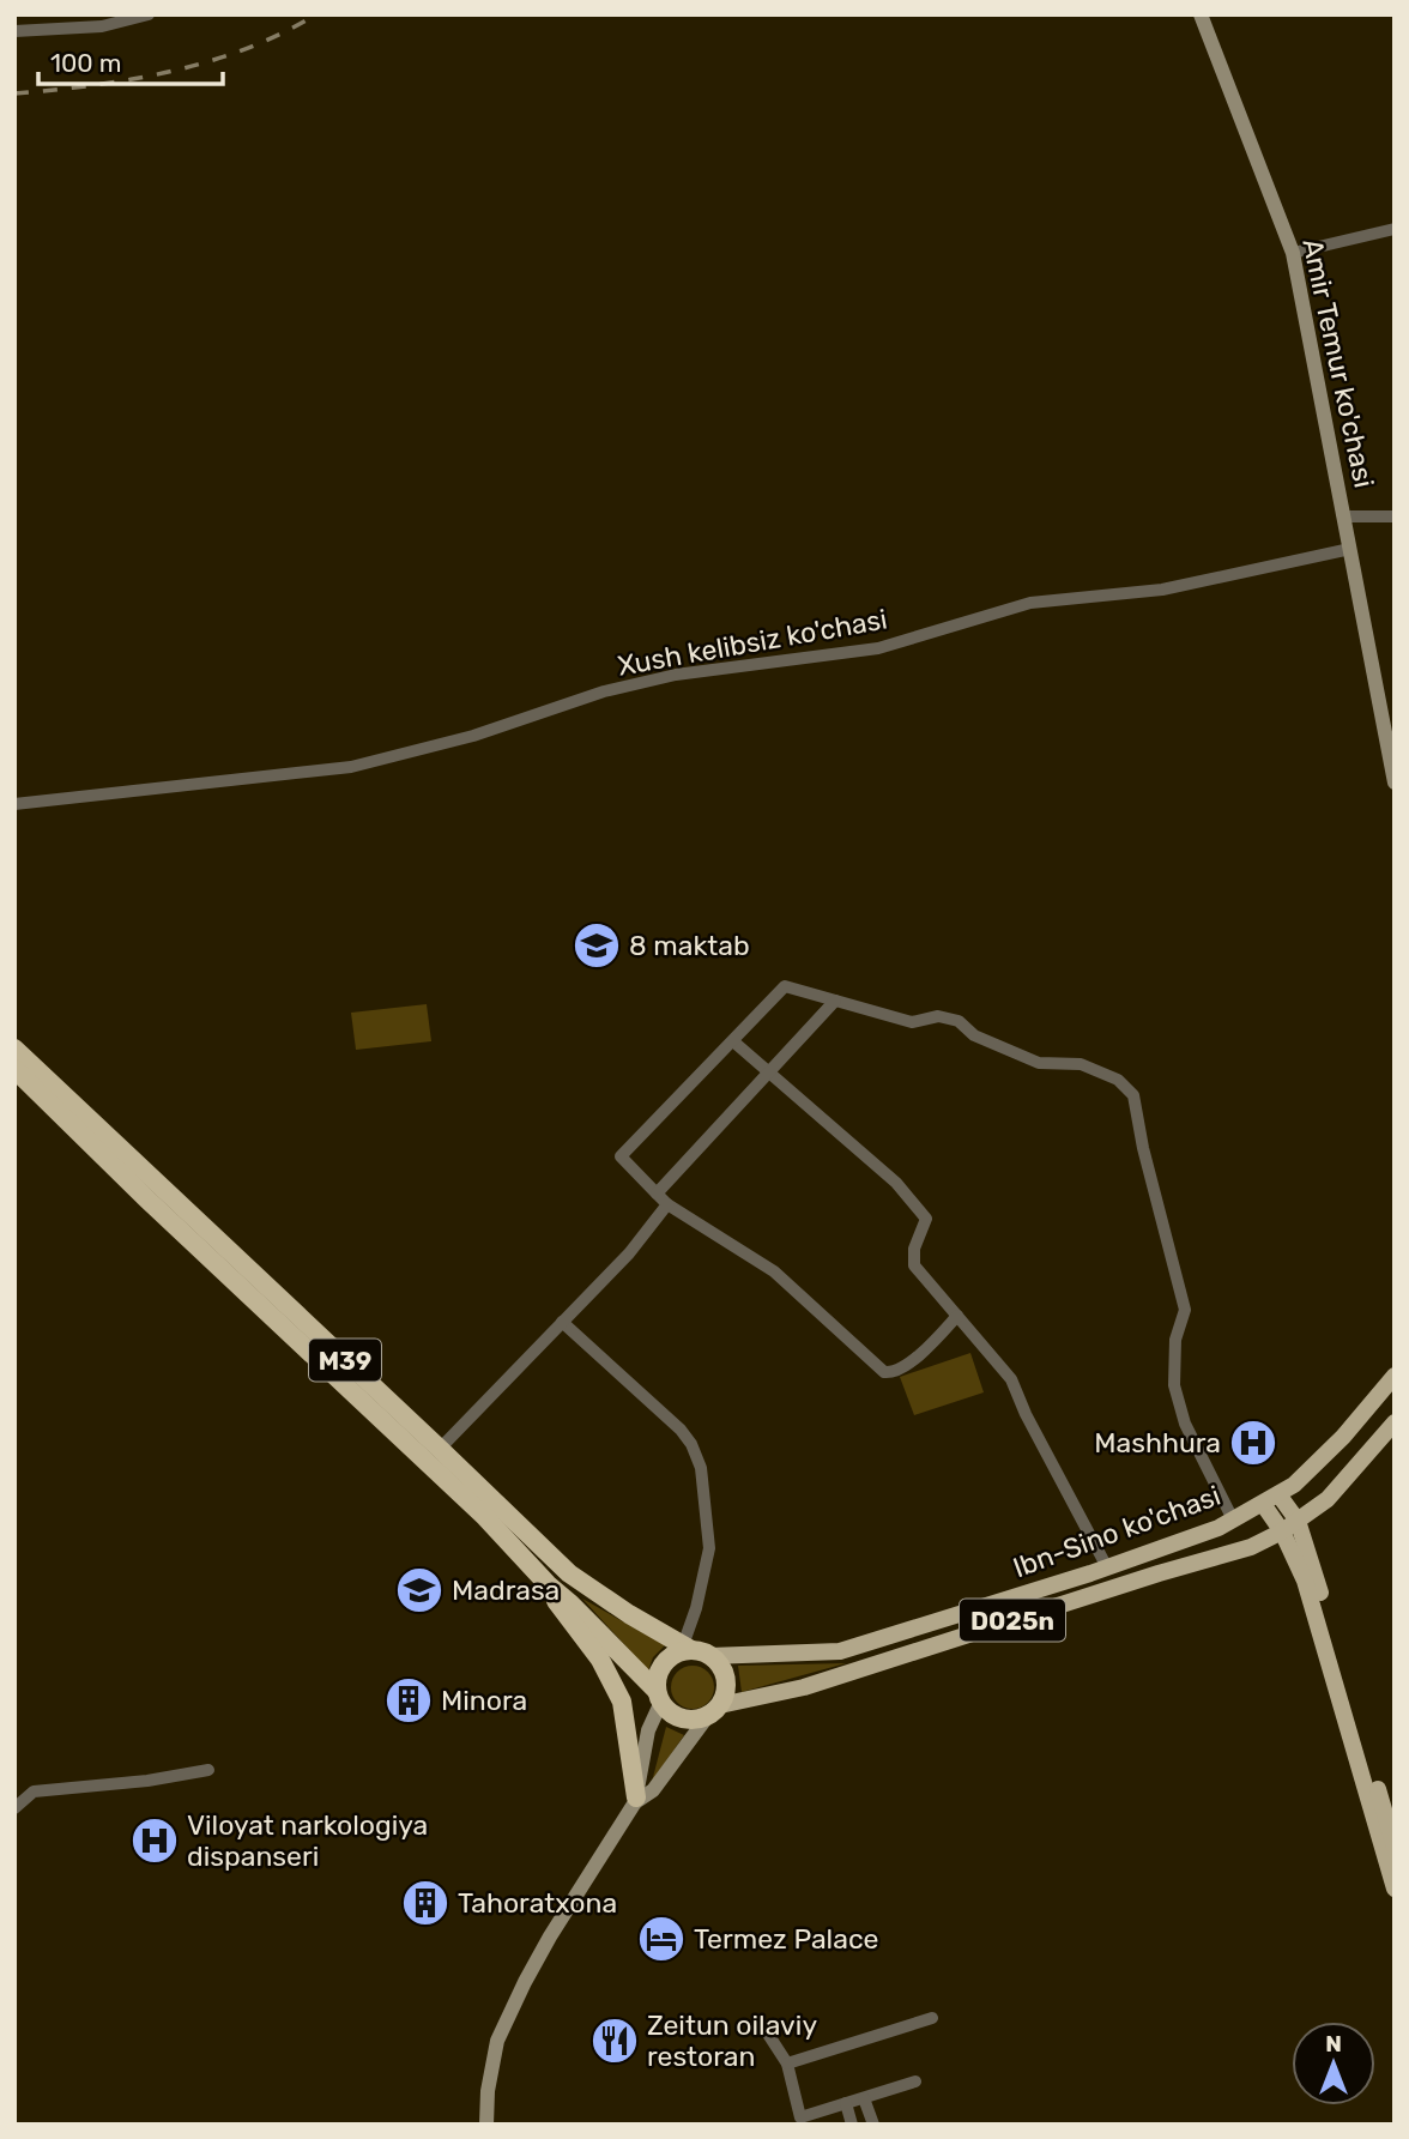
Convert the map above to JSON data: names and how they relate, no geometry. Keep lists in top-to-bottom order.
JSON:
{
  "streets": {
    "highway": ["M39"],
    "main road": ["Amir Temur ko'chasi", "Ibn-Sino ko'chasi", "D025n"],
    "street": ["Xush kelibsiz ko'chasi"]
  },
  "crossings": [
    ["Amir Temur ko'chasi", "Xush kelibsiz ko'chasi"],
    ["M39", "Ibn-Sino ko'chasi"]
  ],
  "places": {
    "school or university": ["8 maktab", "Madrasa"],
    "hospital": ["Mashhura", "Viloyat narkologiya dispanseri"],
    "building": ["Minora", "Tahoratxona"],
    "hotel": ["Termez Palace"],
    "restaurant": ["Zeitun oilaviy restoran"]
  },
  "scale_bar": "100 m",
  "north": "top"
}
